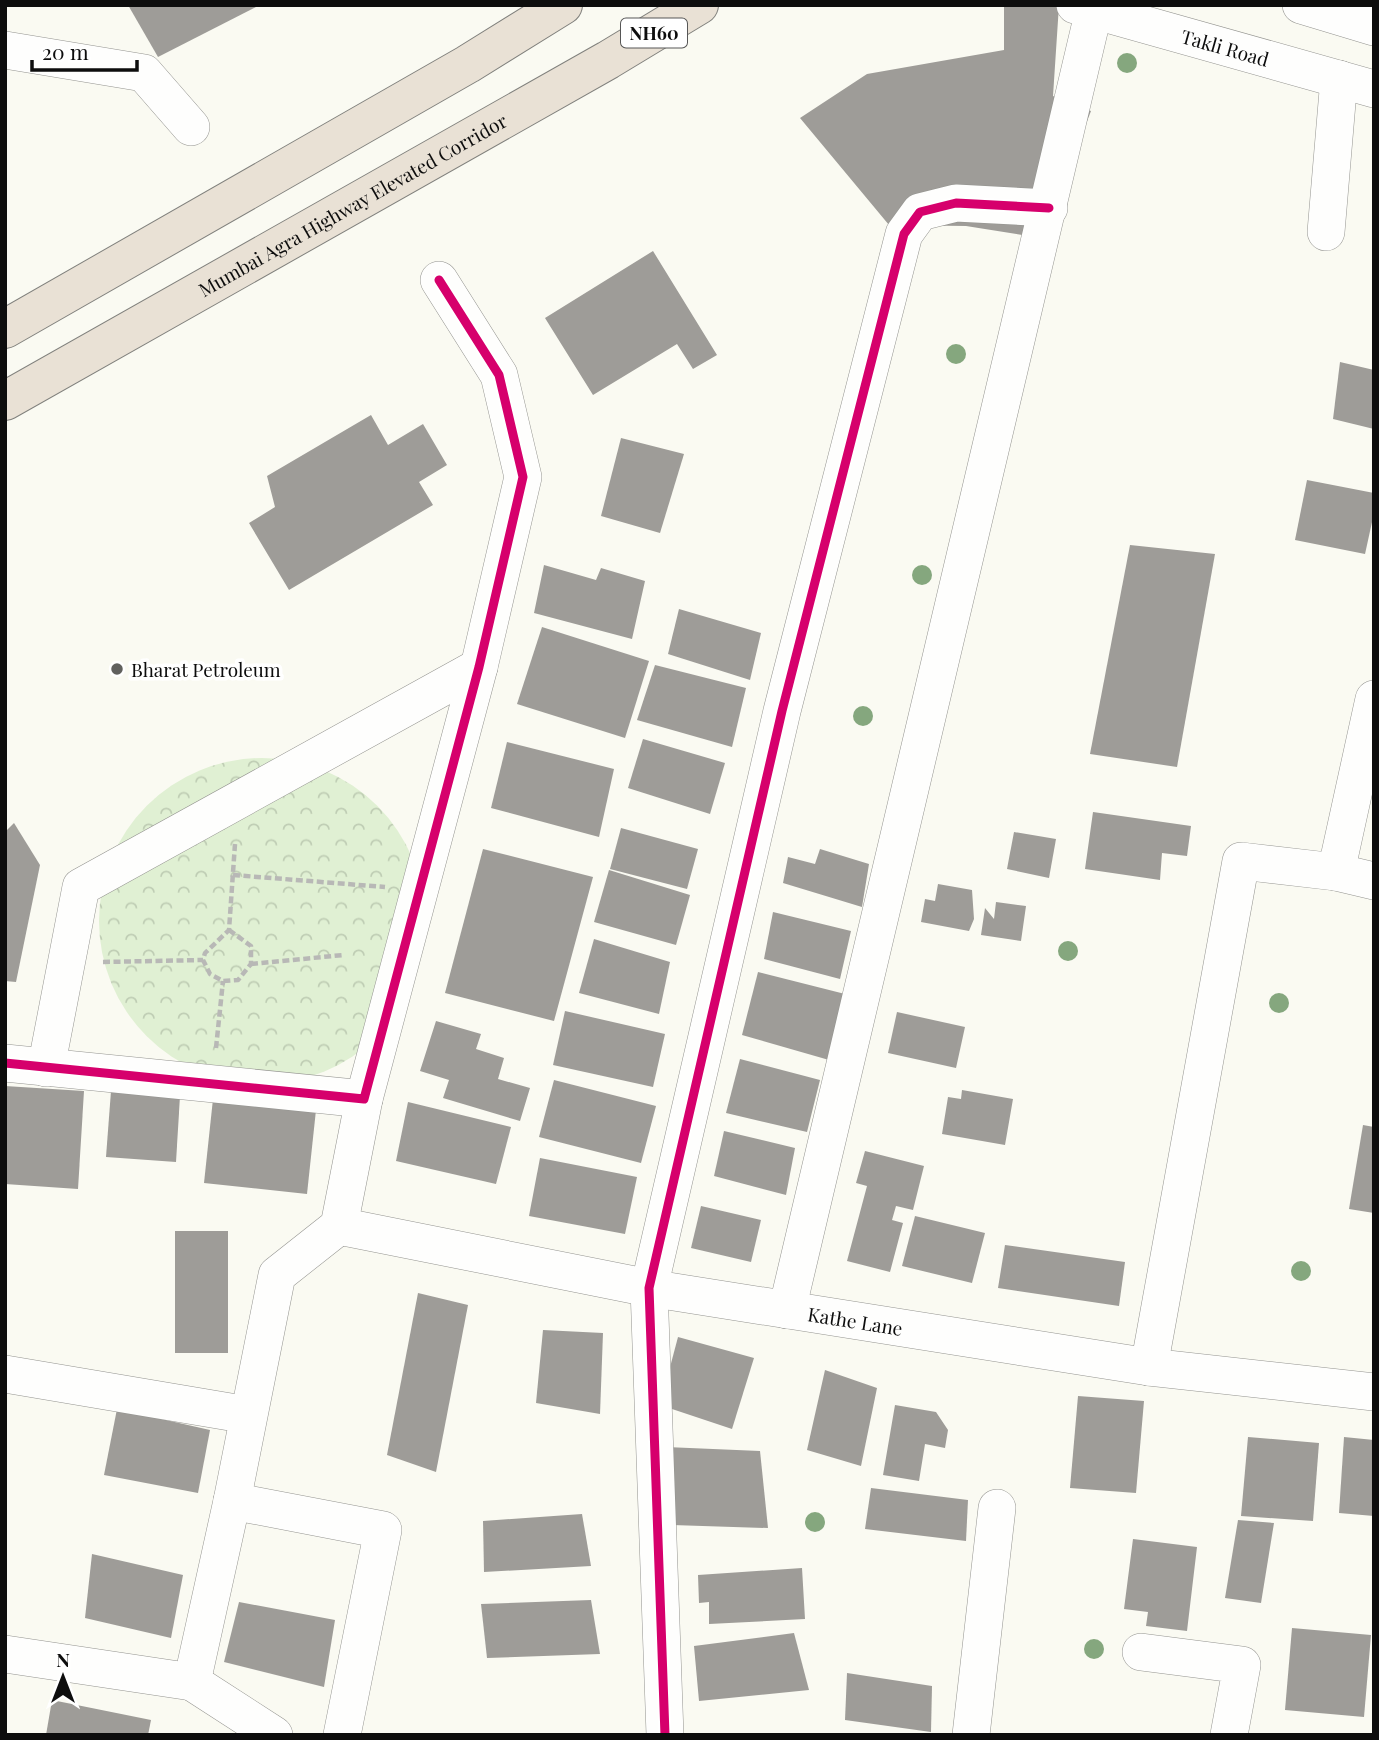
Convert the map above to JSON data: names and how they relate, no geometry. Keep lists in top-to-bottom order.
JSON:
{
  "streets": {
    "highway": ["NH60", "Mumbai Agra Highway Elevated Corridor"],
    "street": ["Takli Road", "Kathe Lane"]
  },
  "places": ["Bharat Petroleum"],
  "scale_bar": "20 m",
  "north": "top"
}
